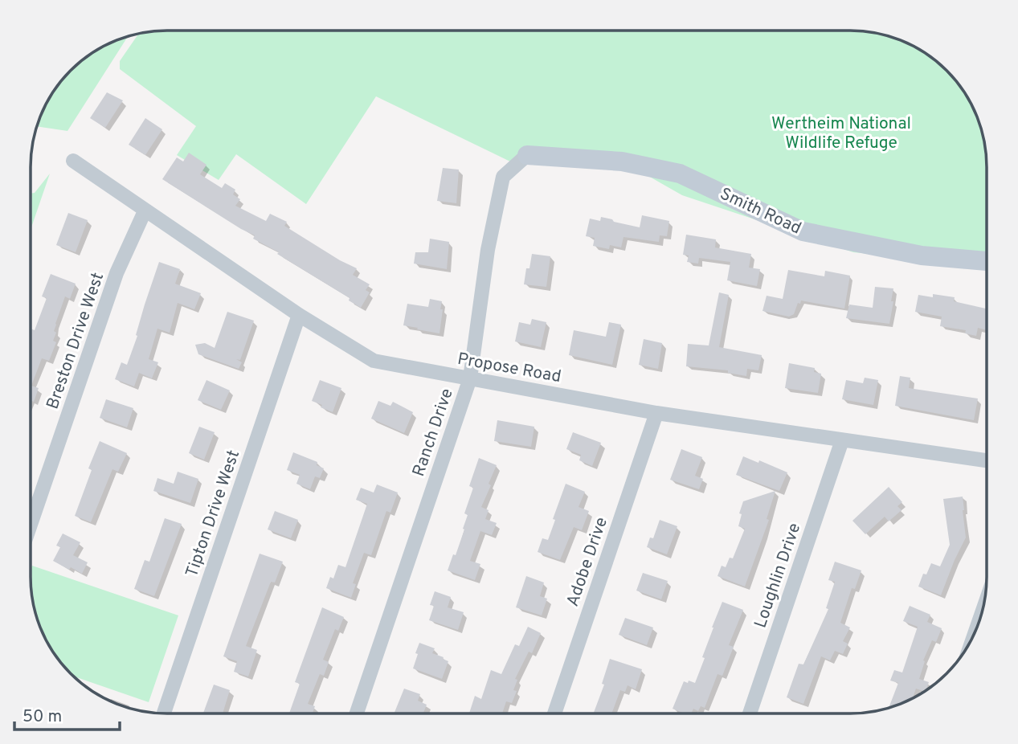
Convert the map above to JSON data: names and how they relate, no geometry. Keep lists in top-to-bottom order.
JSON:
{
  "streets": {
    "street": [
      "Smith Road",
      "Breston Drive West",
      "Propose Road",
      "Ranch Drive",
      "Tipton Drive West",
      "Adobe Drive",
      "Loughlin Drive"
    ]
  },
  "crossings": [
    ["Smith Road", "Ranch Drive"],
    ["Breston Drive West", "Propose Road"],
    ["Propose Road", "Ranch Drive"],
    ["Propose Road", "Tipton Drive West"],
    ["Propose Road", "Adobe Drive"],
    ["Propose Road", "Loughlin Drive"]
  ],
  "parks": ["Wertheim National Wildlife Refuge"],
  "scale_bar": "50 m"
}
